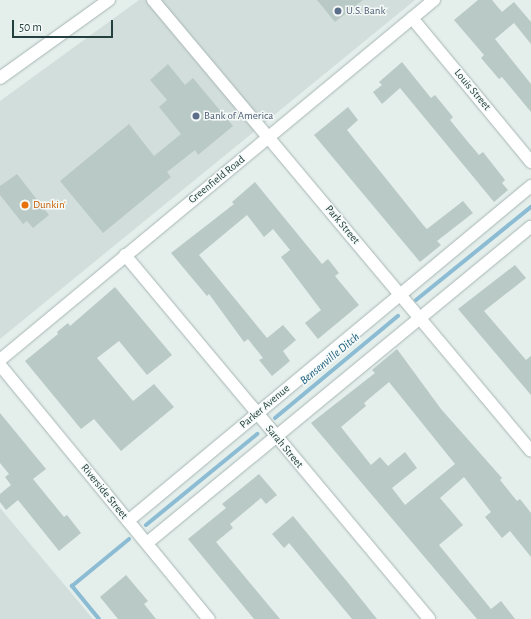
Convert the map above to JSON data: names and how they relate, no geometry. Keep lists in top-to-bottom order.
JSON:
{
  "streets": {
    "street": [
      "Louis Street",
      "Greenfield Road",
      "Park Street",
      "Parker Avenue",
      "Sarah Street",
      "Riverside Street"
    ]
  },
  "crossings": [
    ["Louis Street", "Greenfield Road"],
    ["Greenfield Road", "Park Street"],
    ["Greenfield Road", "Sarah Street"],
    ["Park Street", "Parker Avenue"],
    ["Parker Avenue", "Sarah Street"],
    ["Parker Avenue", "Riverside Street"]
  ],
  "water": ["Bensenville Ditch"],
  "places": ["U.S. Bank", "Bank of America", "Dunkin'"],
  "scale_bar": "50 m"
}
